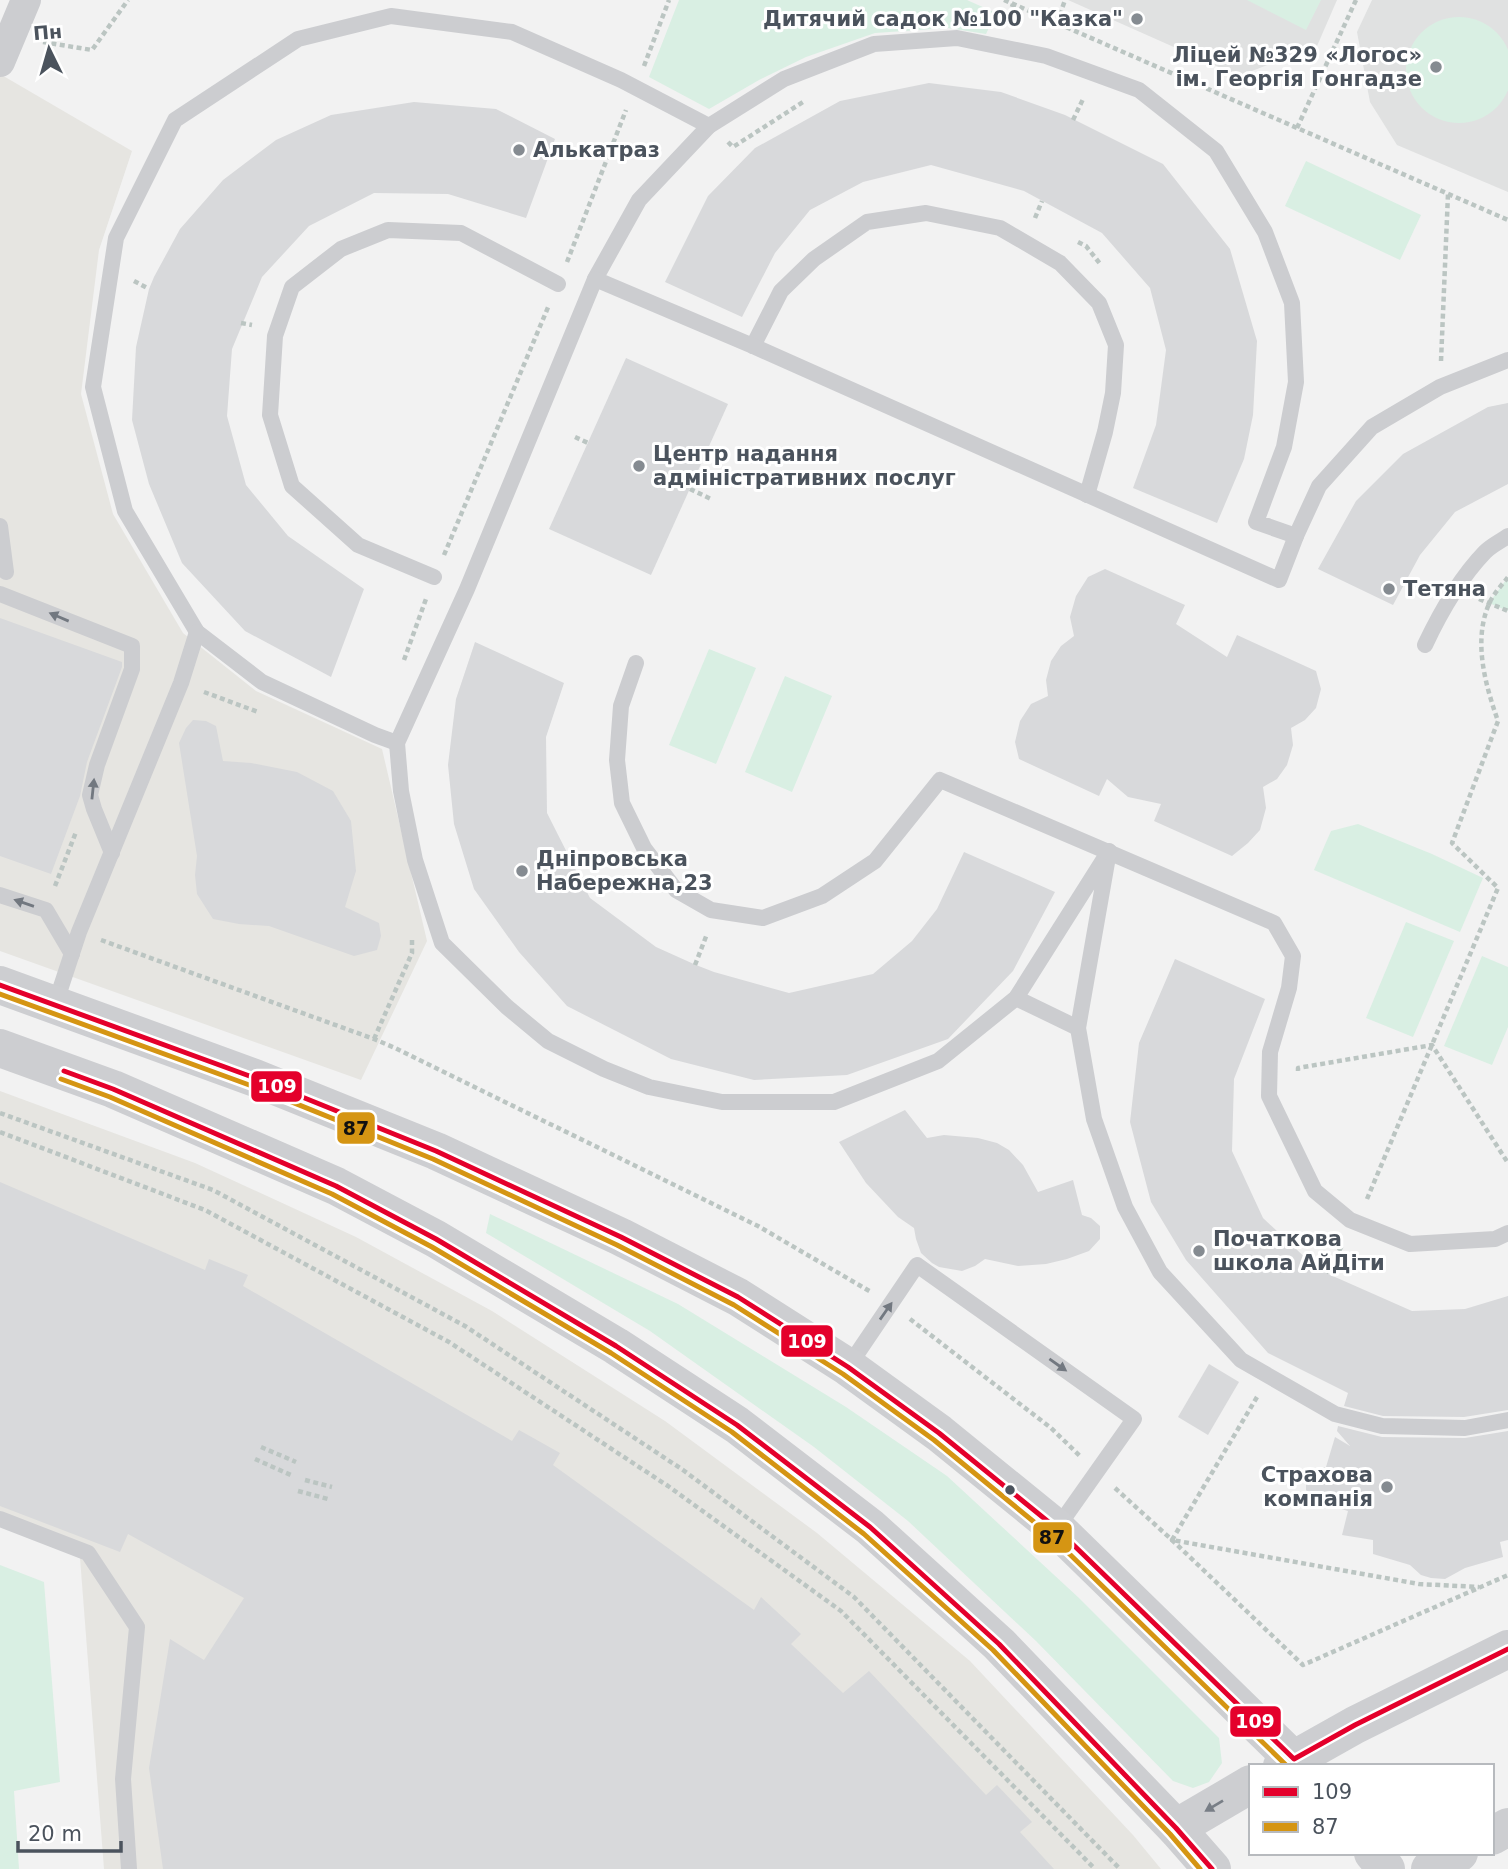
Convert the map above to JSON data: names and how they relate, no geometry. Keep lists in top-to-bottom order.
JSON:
{
  "places": [
    "Дитячий садок №100 \"Казка\"",
    "Ліцей №329 «Логос» ім. Георгія Гонгадзе",
    "Алькатраз",
    "Центр надання адміністративних послуг",
    "Тетяна",
    "Дніпровська Набережна,23",
    "Початкова школа АйДіти",
    "Страхова компанія"
  ],
  "lines": ["transit line 109", "transit line 87"],
  "legend": ["109", "87"],
  "scale_bar": "20 m",
  "north": "top"
}
